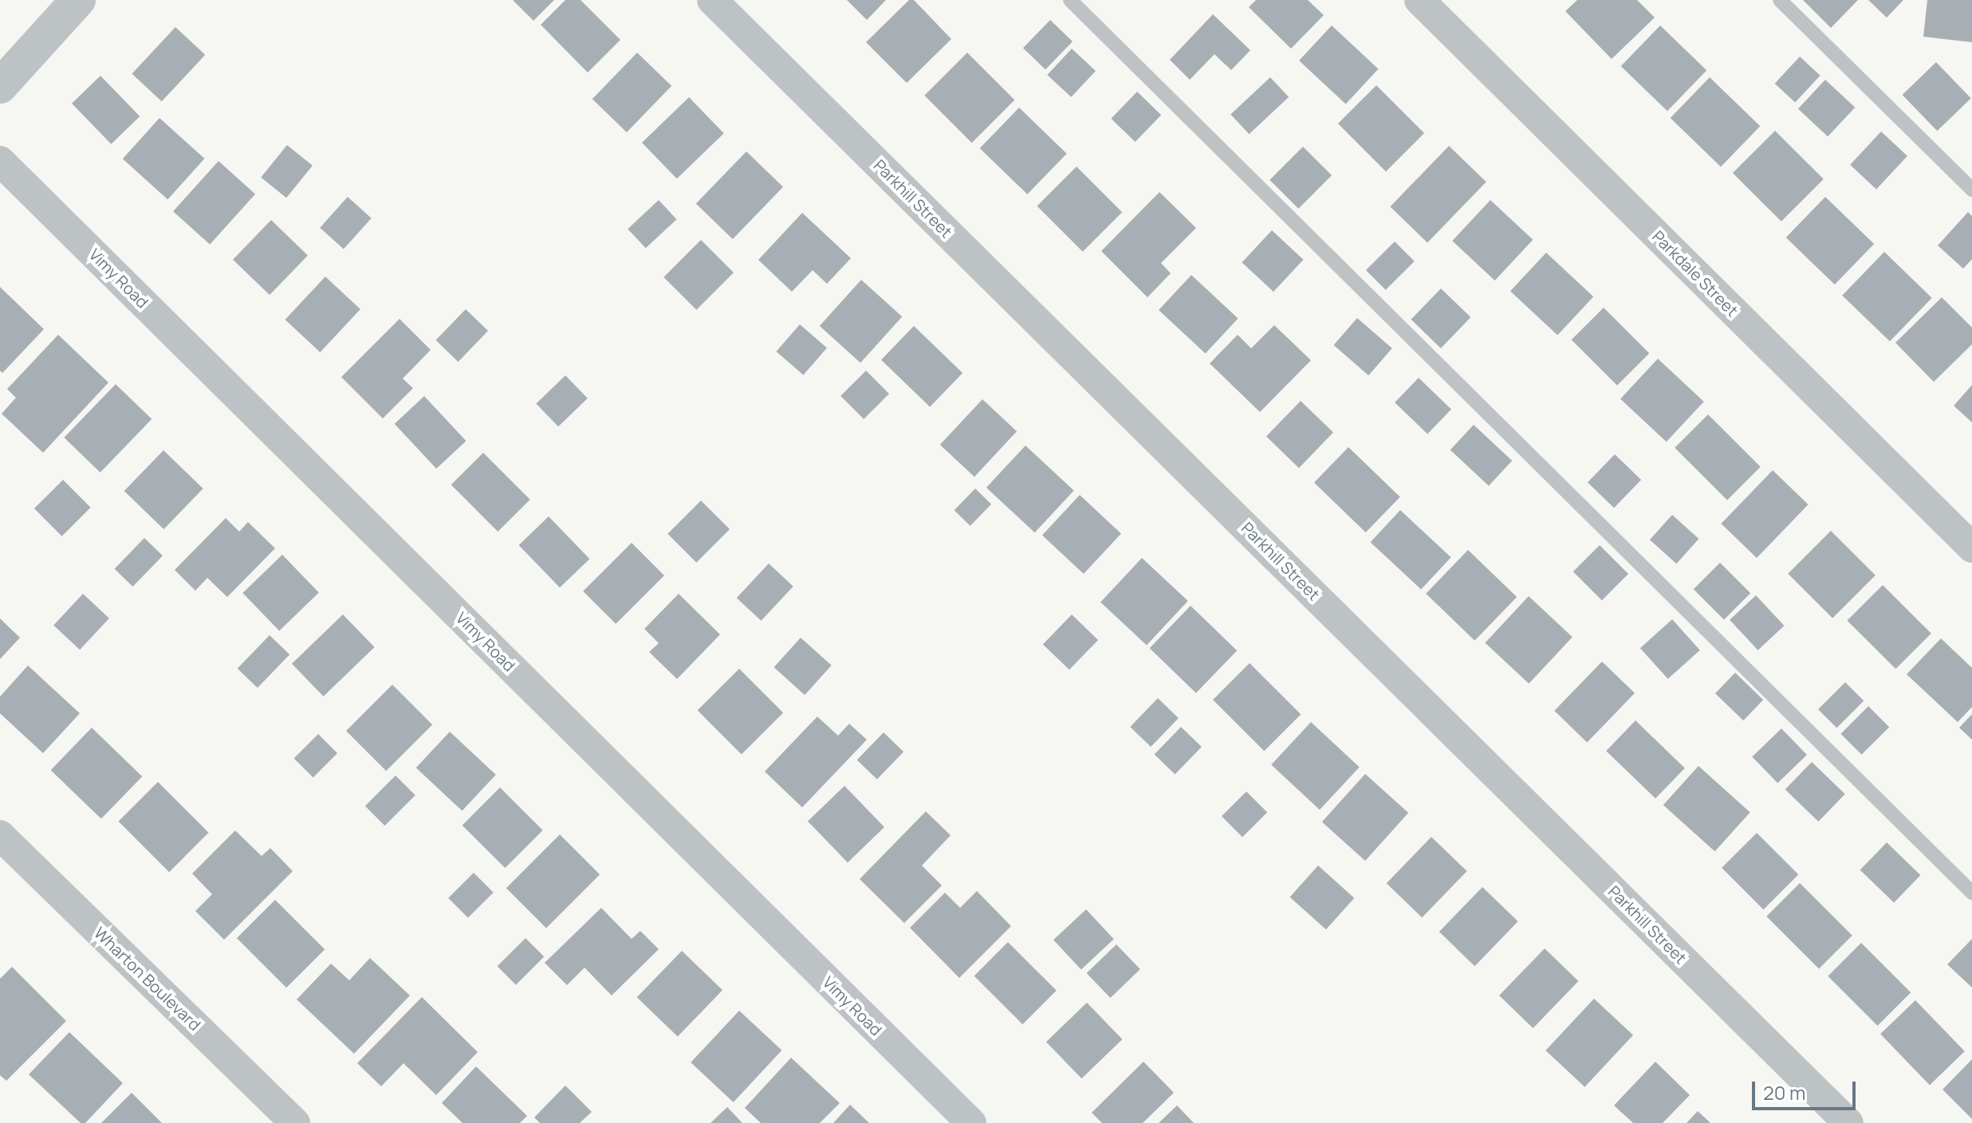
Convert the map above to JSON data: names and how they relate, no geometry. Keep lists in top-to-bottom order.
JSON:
{
  "streets": {
    "street": [
      "Parkhill Street",
      "Parkdale Street",
      "Vimy Road",
      "Wharton Boulevard"
    ]
  },
  "scale_bar": "20 m"
}
